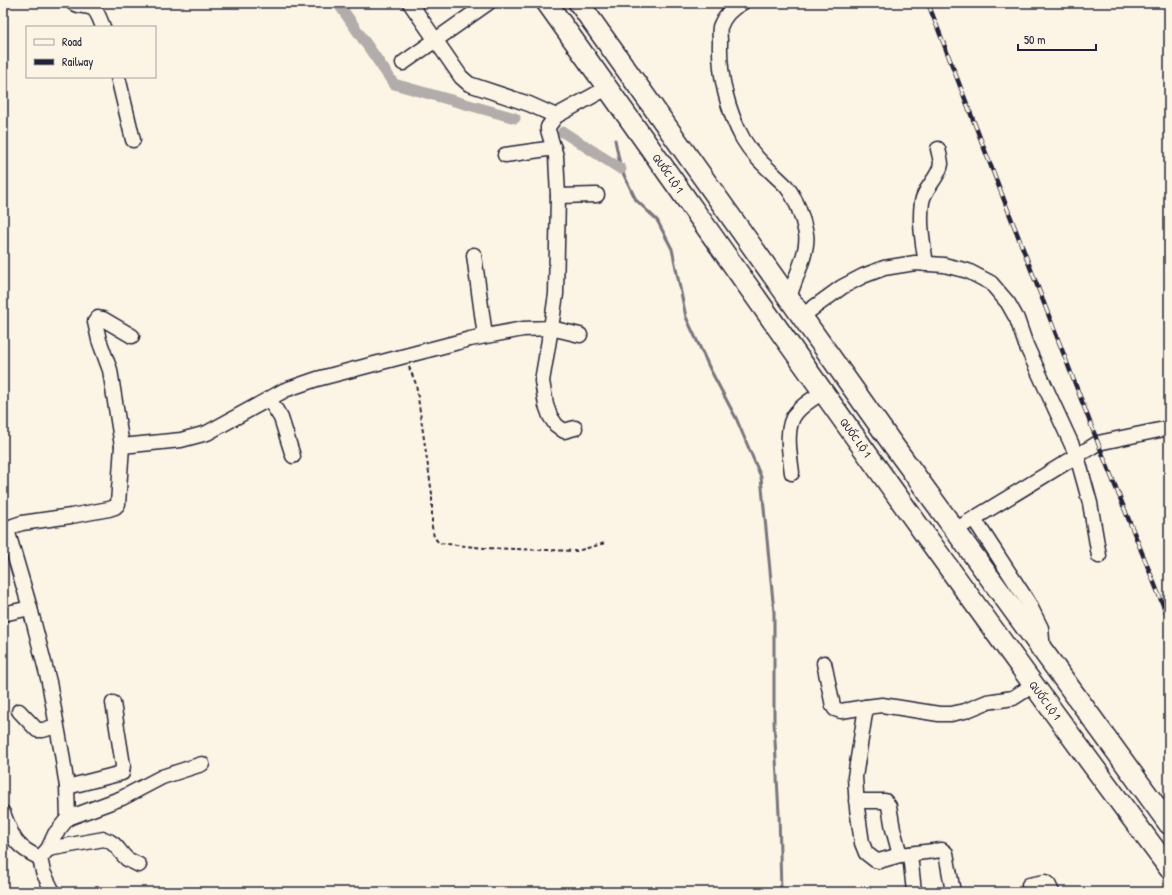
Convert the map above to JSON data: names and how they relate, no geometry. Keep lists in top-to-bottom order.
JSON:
{
  "streets": {
    "highway": ["QUỐC LỘ 1"]
  },
  "legend": ["Road", "Railway"],
  "scale_bar": "50 m"
}
